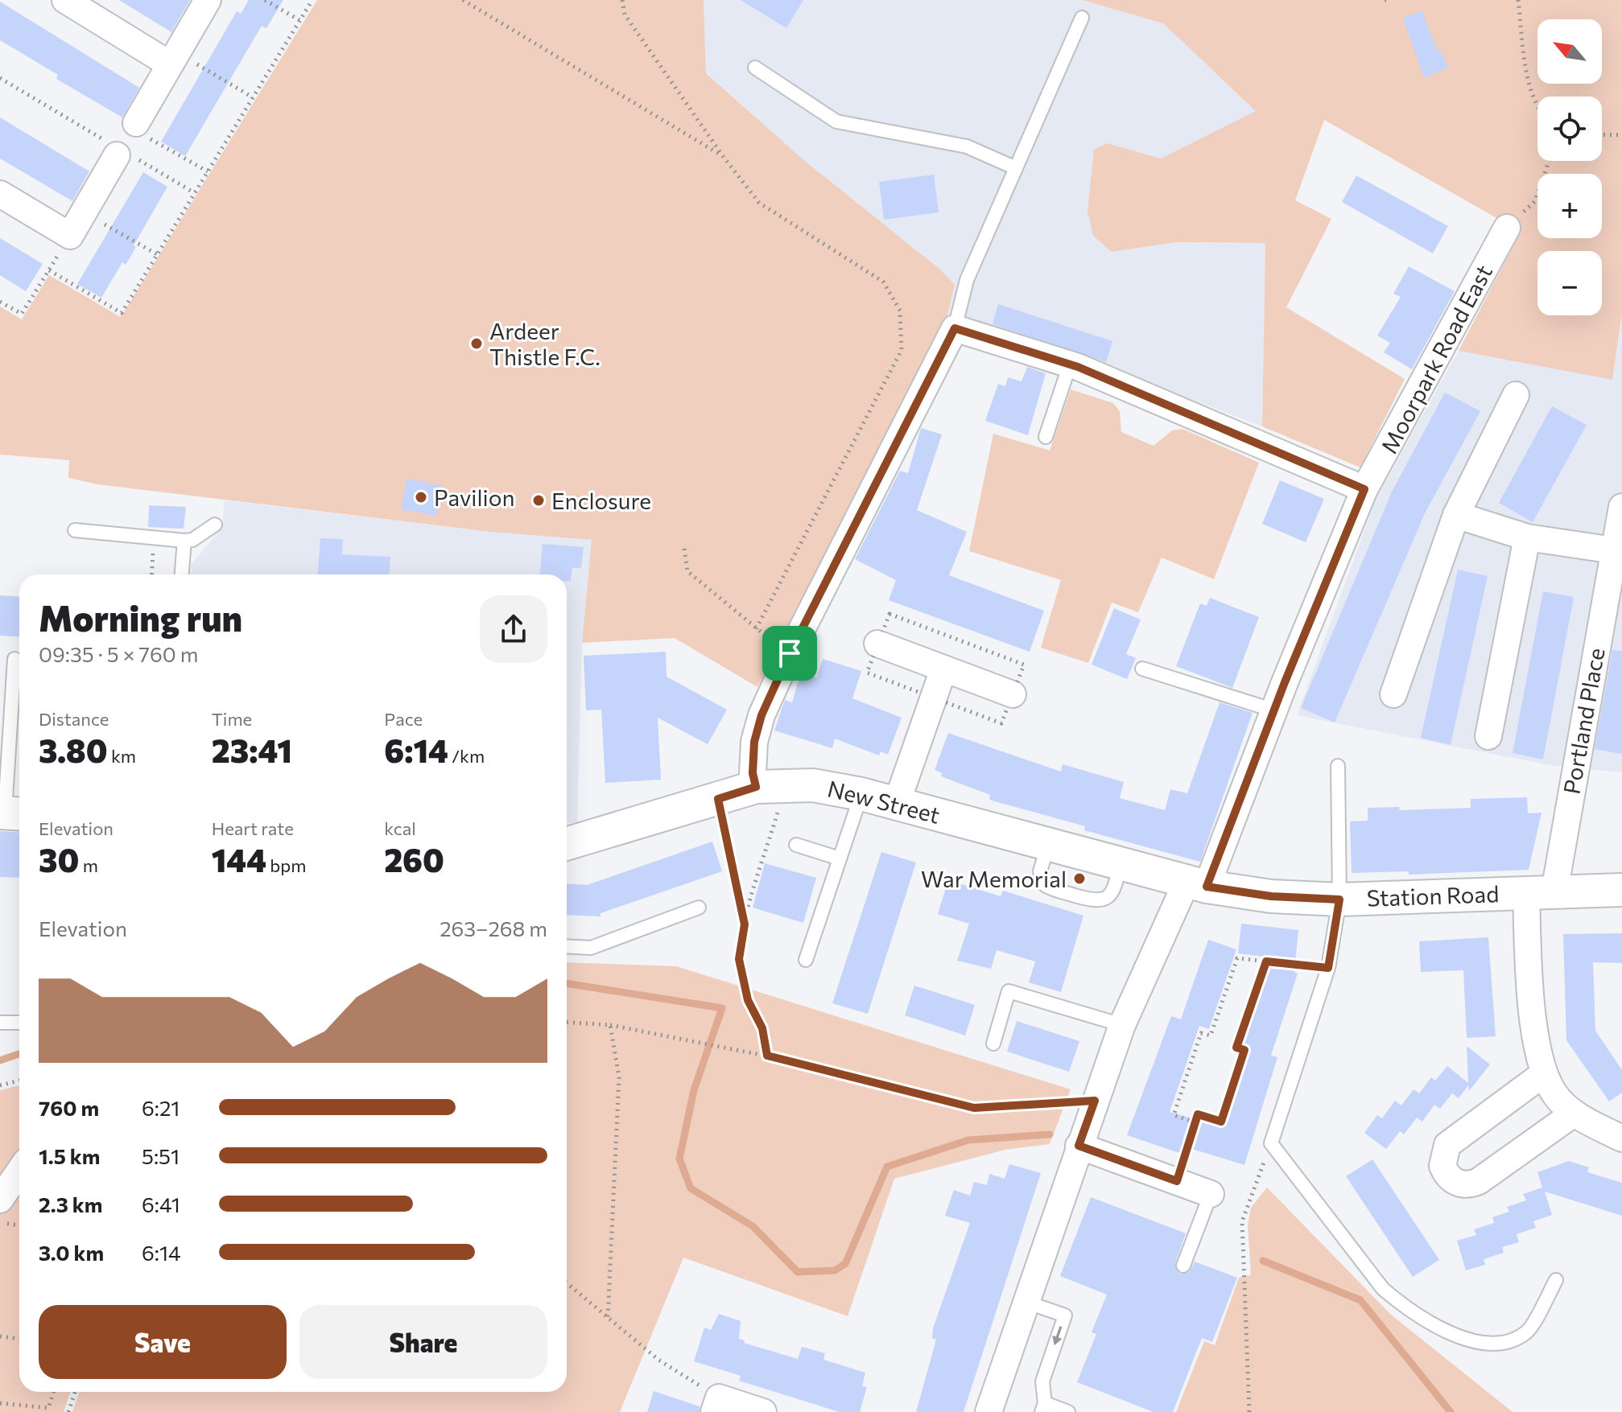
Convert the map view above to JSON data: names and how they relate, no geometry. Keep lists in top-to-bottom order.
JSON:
{
  "streets": {
    "street": [
      "Moorpark Road East",
      "Portland Place",
      "New Street",
      "Station Road"
    ]
  },
  "crossings": [
    ["Moorpark Road East", "New Street"],
    ["Moorpark Road East", "Station Road"],
    ["Portland Place", "Station Road"],
    ["New Street", "Station Road"]
  ],
  "places": [
    "Ardeer Thistle F.C.",
    "Pavilion",
    "Enclosure",
    "War Memorial"
  ],
  "north": "top left",
  "page": {
    "map_buttons": ["+", "−"],
    "heading": ["Morning run", "09:35 · 5 × 760 m"],
    "stats": [
      ["Distance", "3.80 km"],
      ["Time", "23:41"],
      ["Pace", "6:14 /km"],
      ["Elevation", "30 m"],
      ["Heart rate", "144 bpm"],
      ["kcal", "260"]
    ],
    "chart": ["Elevation", "263–268 m"],
    "list": [
      {
        "name": "760 m",
        "note": "6:21"
      },
      {
        "name": "1.5 km",
        "note": "5:51"
      },
      {
        "name": "2.3 km",
        "note": "6:41"
      },
      {
        "name": "3.0 km",
        "note": "6:14"
      }
    ],
    "buttons": ["Save", "Share"]
  }
}
